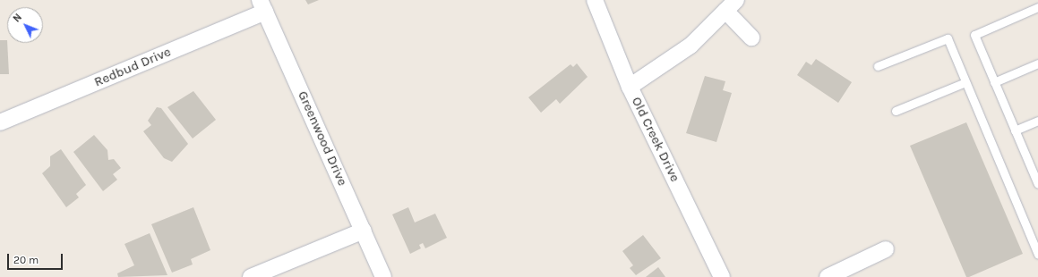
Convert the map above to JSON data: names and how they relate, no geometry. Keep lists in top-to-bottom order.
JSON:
{
  "streets": {
    "street": ["Redbud Drive", "Greenwood Drive", "Old Creek Drive"]
  },
  "crossings": [
    ["Redbud Drive", "Greenwood Drive"]
  ],
  "scale_bar": "20 m",
  "north": "top left"
}
